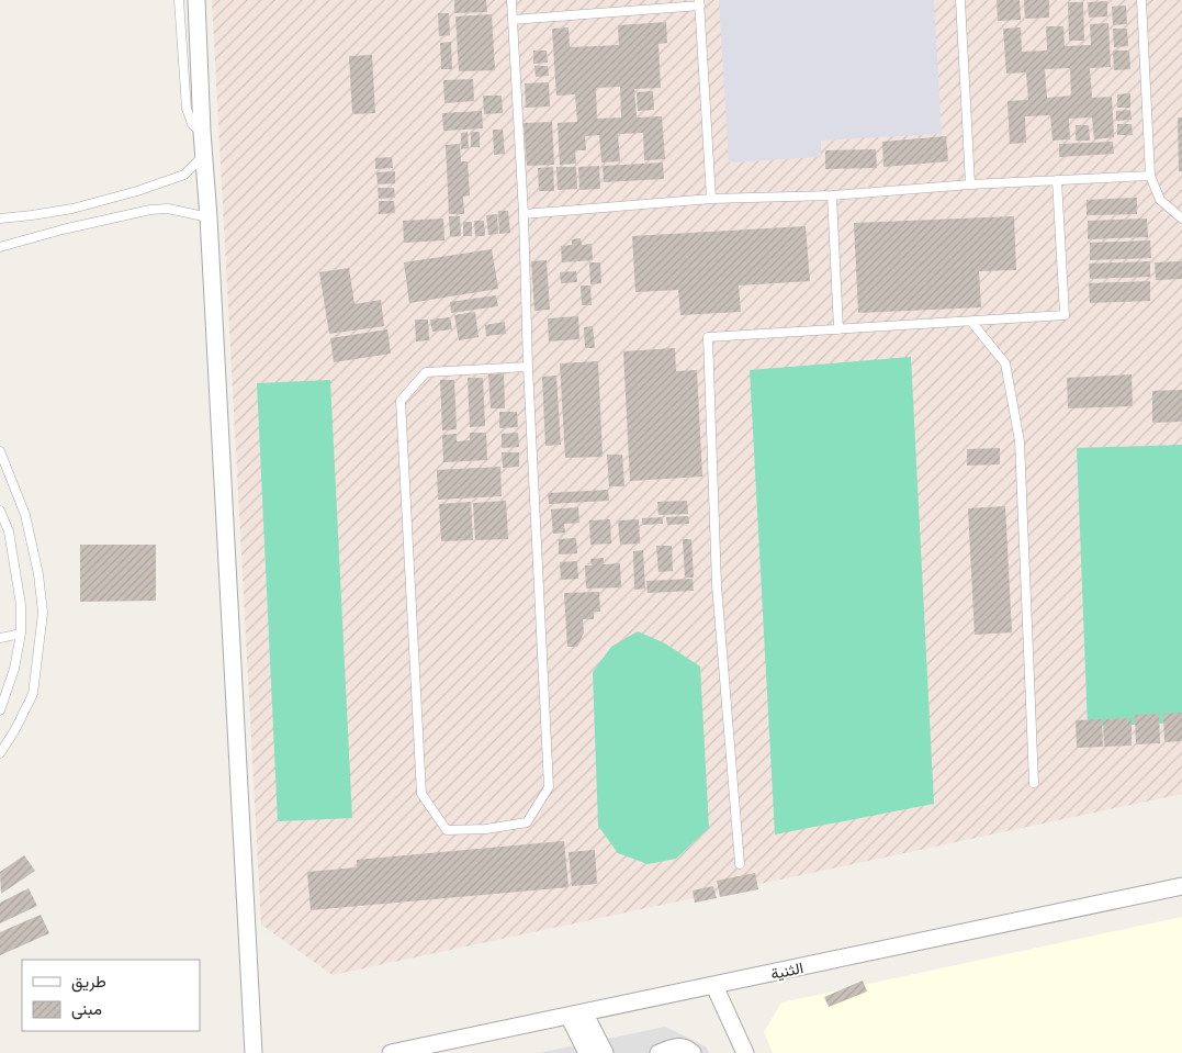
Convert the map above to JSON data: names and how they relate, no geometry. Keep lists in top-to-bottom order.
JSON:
{
  "streets": {
    "street": ["الثنية"]
  },
  "legend": ["طريق", "مبنى"]
}
